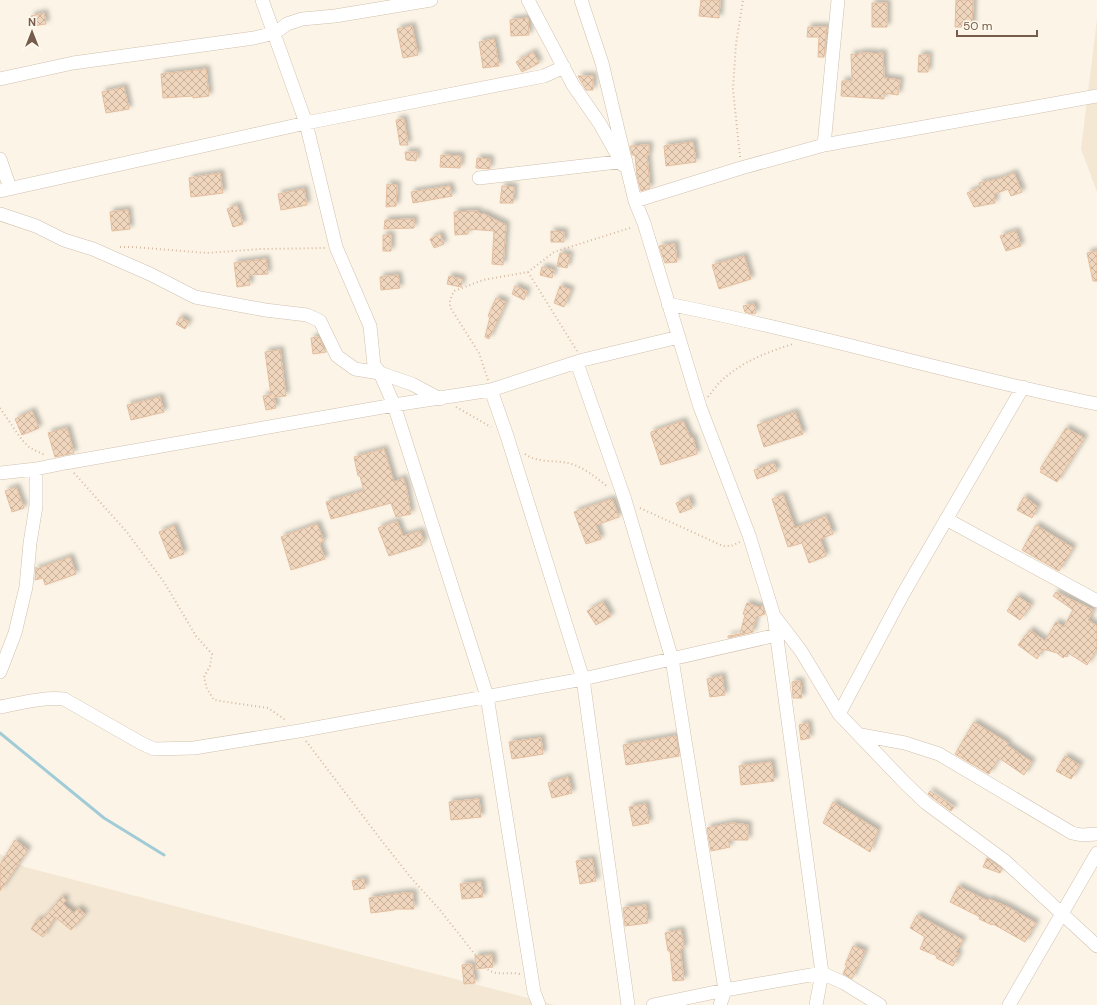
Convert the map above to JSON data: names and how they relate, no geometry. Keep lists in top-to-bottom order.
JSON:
{
  "scale_bar": "50 m",
  "north": "top"
}
